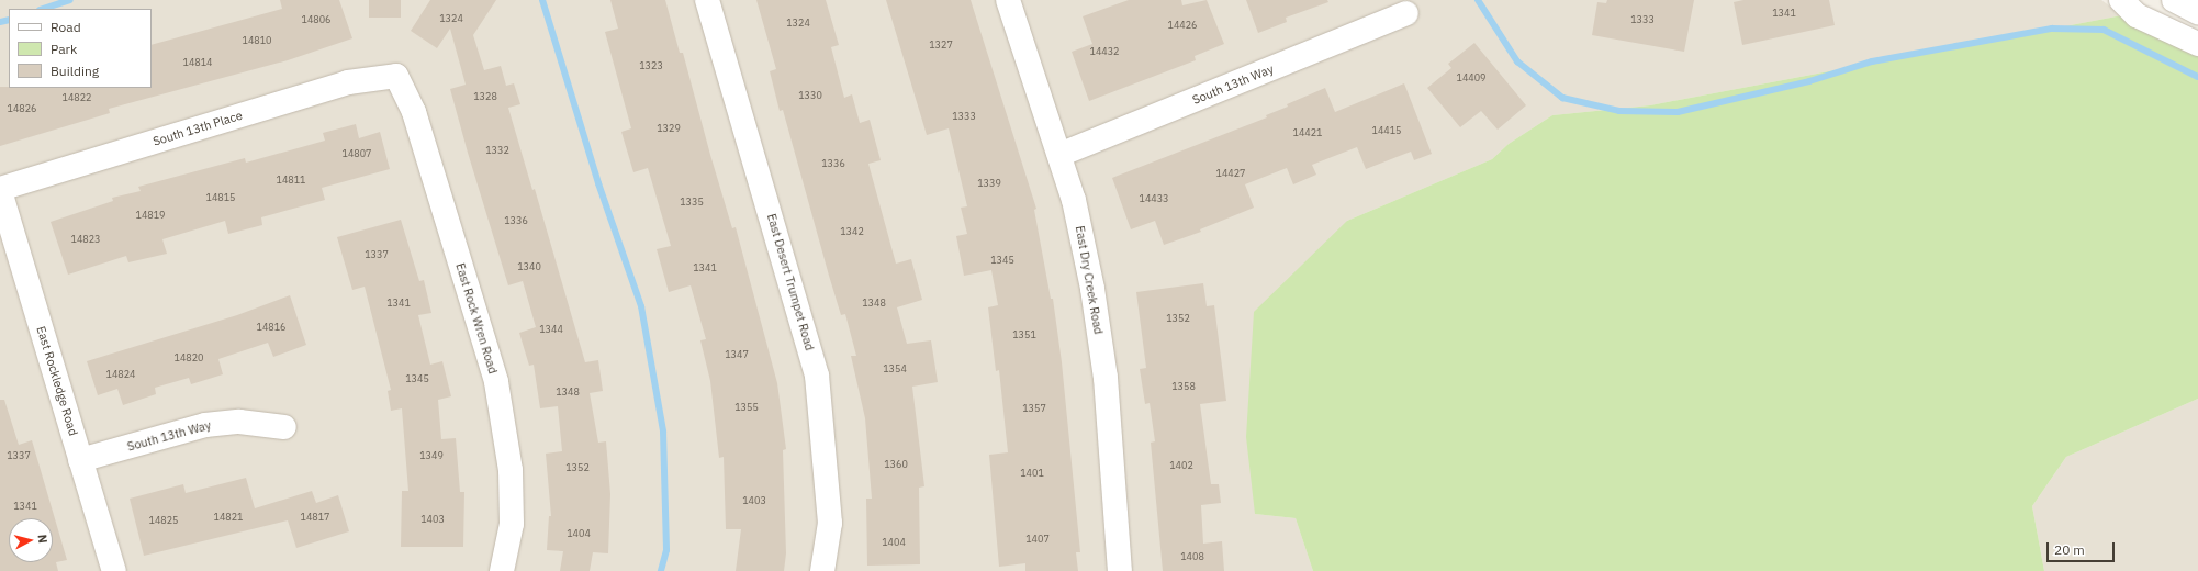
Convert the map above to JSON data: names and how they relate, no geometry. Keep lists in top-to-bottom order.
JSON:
{
  "streets": {
    "street": [
      "South 13th Way",
      "South 13th Place",
      "East Dry Creek Road",
      "East Desert Trumpet Road",
      "East Rock Wren Road",
      "East Rockledge Road"
    ]
  },
  "crossings": [
    ["South 13th Way", "East Dry Creek Road"],
    ["South 13th Way", "East Rockledge Road"],
    ["South 13th Place", "East Rock Wren Road"],
    ["South 13th Place", "East Rockledge Road"]
  ],
  "house_numbers": [
    "1341",
    "1324",
    "14806",
    "1333",
    "1324",
    "14426",
    "14810",
    "1327",
    "14432",
    "14814",
    "1323",
    "14409",
    "1330",
    "1328",
    "14822",
    "14826",
    "1333",
    "1329",
    "14415",
    "14421",
    "1332",
    "14807",
    "1336",
    "14427",
    "14811",
    "1339",
    "14815",
    "14433",
    "1335",
    "14819",
    "1336",
    "1342",
    "14823",
    "1337",
    "1345",
    "1340",
    "1341",
    "1341",
    "1348",
    "1352",
    "14816",
    "1344",
    "1351",
    "1347",
    "14820",
    "1354",
    "14824",
    "1345",
    "1358",
    "1348",
    "1355",
    "1357",
    "1337",
    "1349",
    "1360",
    "1402",
    "1352",
    "1401",
    "1403",
    "1341",
    "14821",
    "14817",
    "1403",
    "14825",
    "1404",
    "1407",
    "1404",
    "1408"
  ],
  "legend": ["Road", "Park", "Building"],
  "scale_bar": "20 m",
  "north": "right"
}
